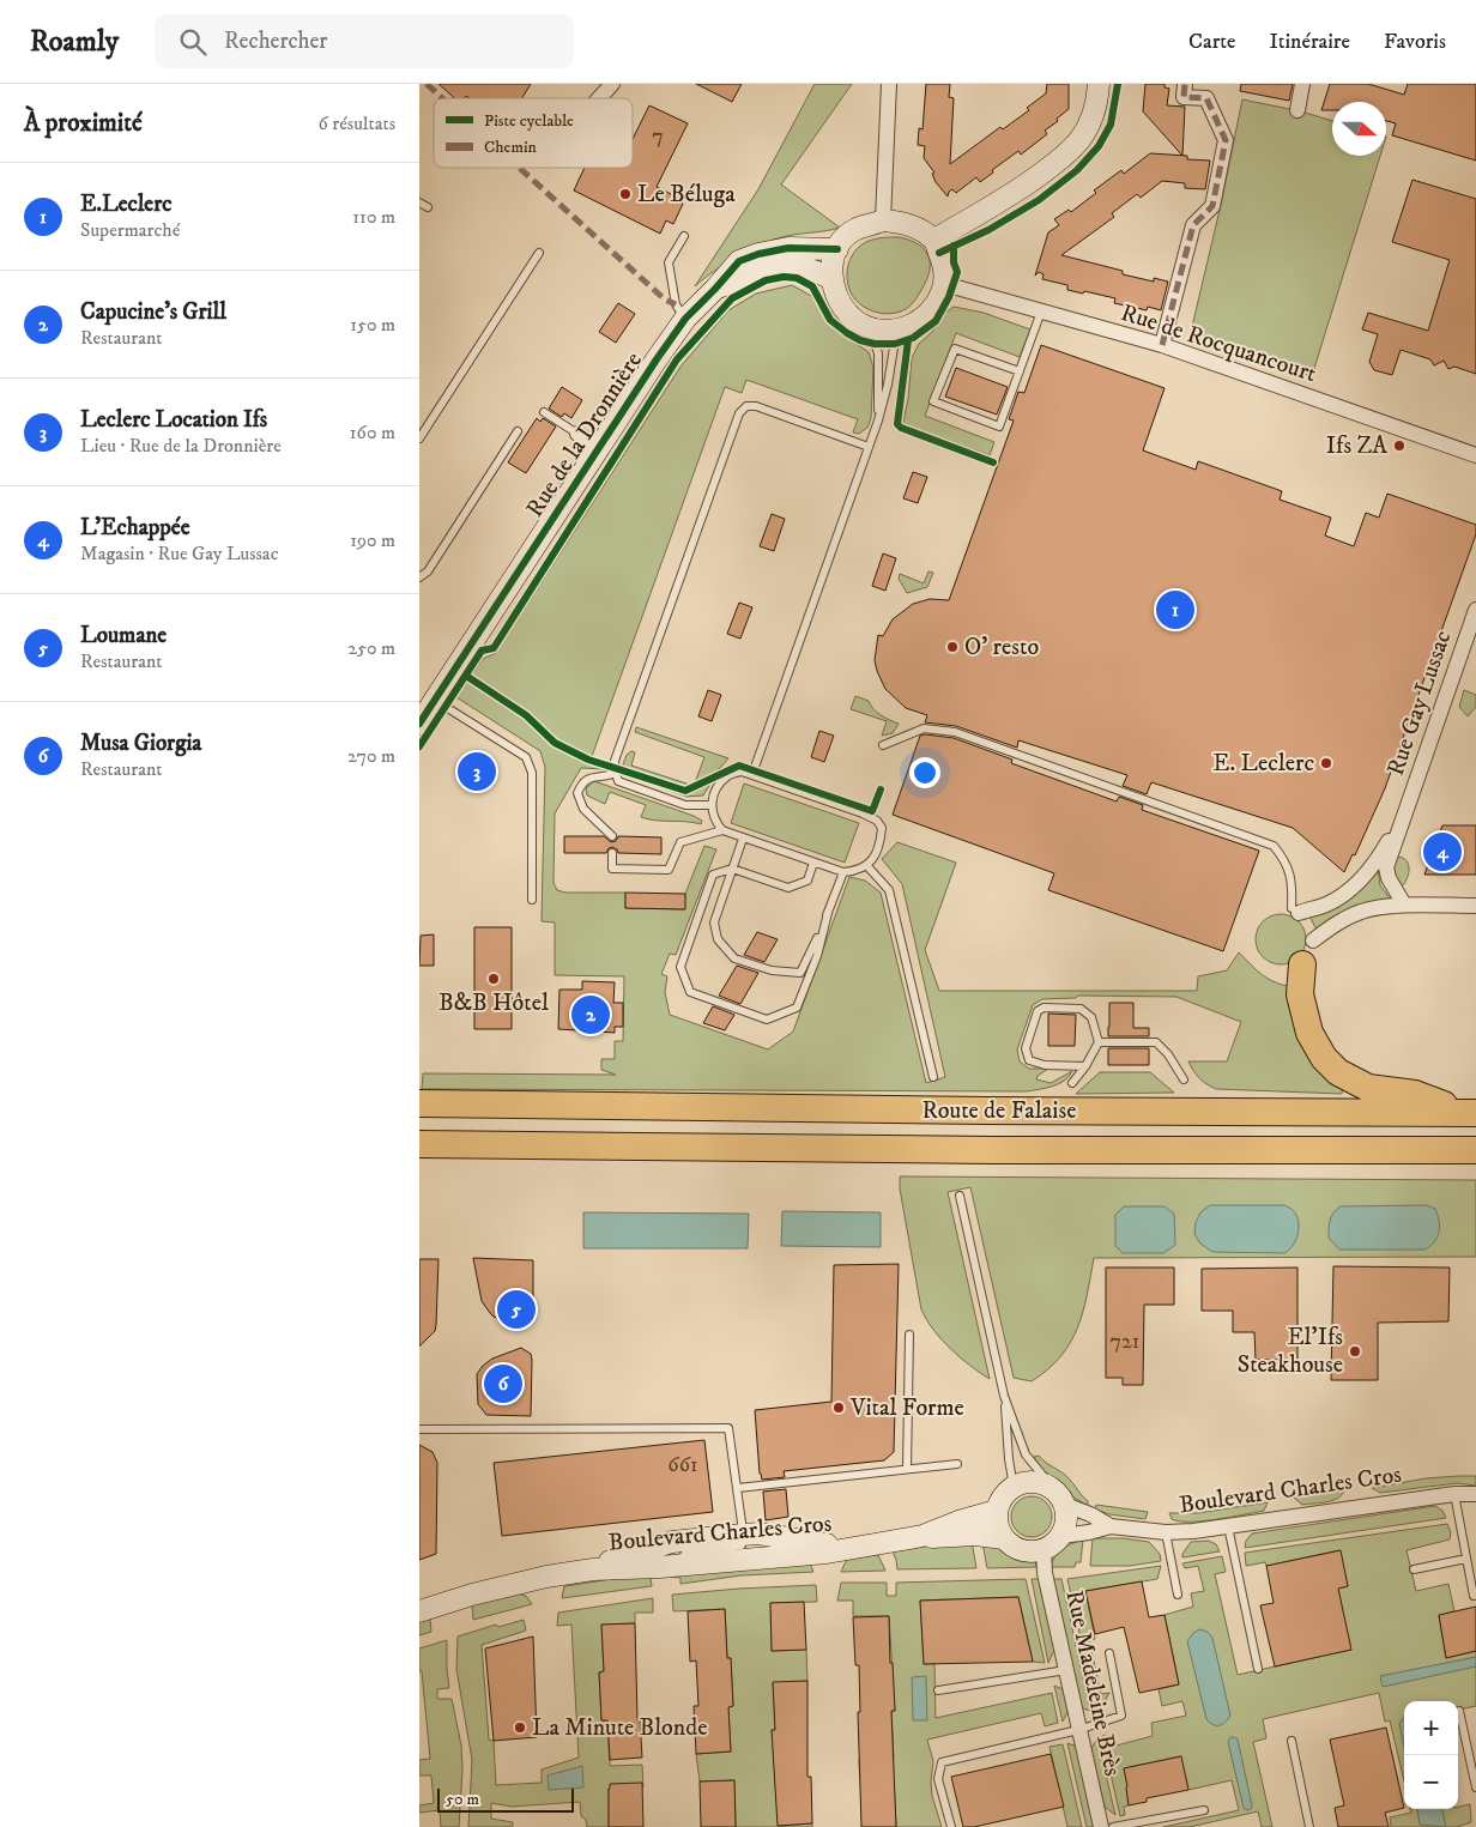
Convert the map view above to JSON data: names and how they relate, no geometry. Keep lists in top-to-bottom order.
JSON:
{
  "streets": {
    "highway": ["Route de Falaise"],
    "street": [
      "Rue de Rocquancourt",
      "Rue de la Dronnière",
      "Rue Gay Lussac",
      "Boulevard Charles Cros",
      "Rue Madeleine Brès"
    ]
  },
  "crossings": [
    ["Rue de Rocquancourt", "Rue de la Dronnière"],
    ["Boulevard Charles Cros", "Rue Madeleine Brès"]
  ],
  "places": [
    "Le Béluga",
    "Ifs ZA",
    "O' resto",
    "E. Leclerc",
    "B&B Hôtel",
    "El'Ifs Steakhouse",
    "Vital Forme",
    "La Minute Blonde"
  ],
  "house_numbers": ["7", "721", "661"],
  "legend": ["Piste cyclable", "Chemin"],
  "scale_bar": "50 m",
  "north": "right",
  "page": {
    "header": "Roamly",
    "search": "Rechercher",
    "nav": ["Carte", "Itinéraire", "Favoris"],
    "heading": ["À proximité", "6 résultats"],
    "list": [
      {
        "mark": "1",
        "name": "E.Leclerc",
        "note": "Supermarché",
        "value": "110 m"
      },
      {
        "mark": "2",
        "name": "Capucine's Grill",
        "note": "Restaurant",
        "value": "150 m"
      },
      {
        "mark": "3",
        "name": "Leclerc Location Ifs",
        "note": "Lieu · Rue de la Dronnière",
        "value": "160 m"
      },
      {
        "mark": "4",
        "name": "L'Echappée",
        "note": "Magasin · Rue Gay Lussac",
        "value": "190 m"
      },
      {
        "mark": "5",
        "name": "Loumane",
        "note": "Restaurant",
        "value": "250 m"
      },
      {
        "mark": "6",
        "name": "Musa Giorgia",
        "note": "Restaurant",
        "value": "270 m"
      }
    ],
    "pins": [
      "1",
      "3",
      "4",
      "2",
      "5",
      "6"
    ],
    "map_buttons": ["+", "−"],
    "scale": "50 m"
  }
}
